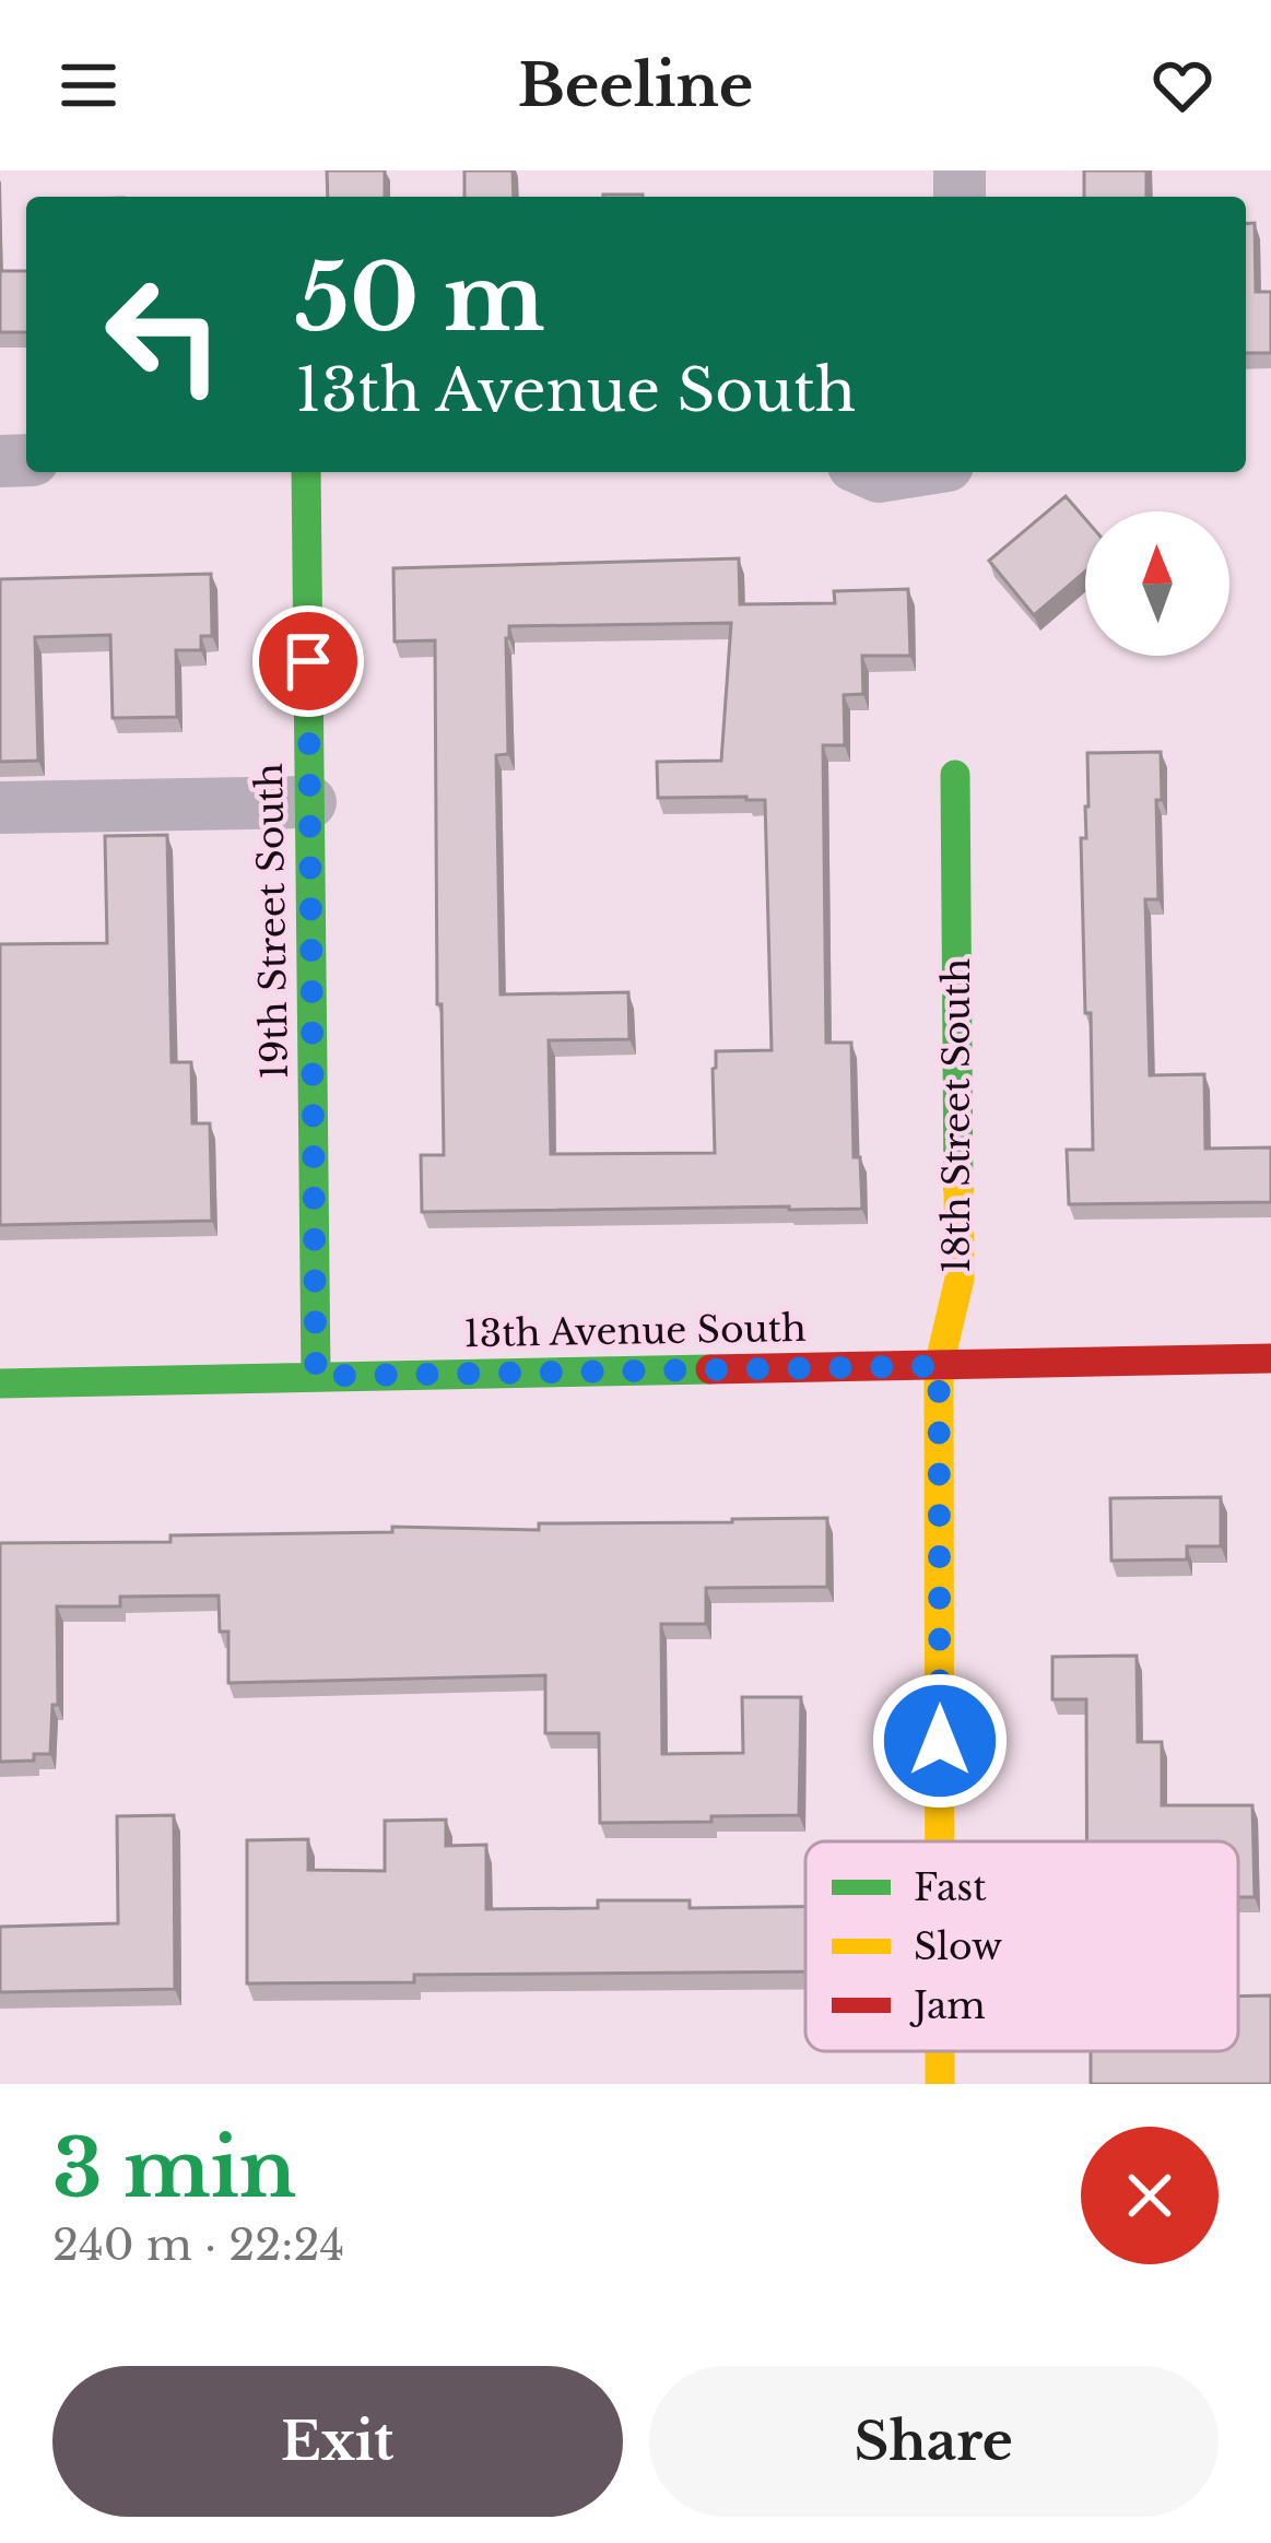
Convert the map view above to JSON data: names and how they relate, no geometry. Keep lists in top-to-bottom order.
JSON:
{
  "streets": {
    "street": ["19th Street South", "18th Street South", "13th Avenue South"]
  },
  "crossings": [
    ["19th Street South", "13th Avenue South"],
    ["18th Street South", "13th Avenue South"]
  ],
  "legend": ["Fast", "Slow", "Jam"],
  "north": "top",
  "page": {
    "header": "Beeline",
    "turn": ["50 m", "13th Avenue South"],
    "heading": ["3 min", "240 m · 22:24"],
    "buttons": ["Exit", "Share"]
  }
}
